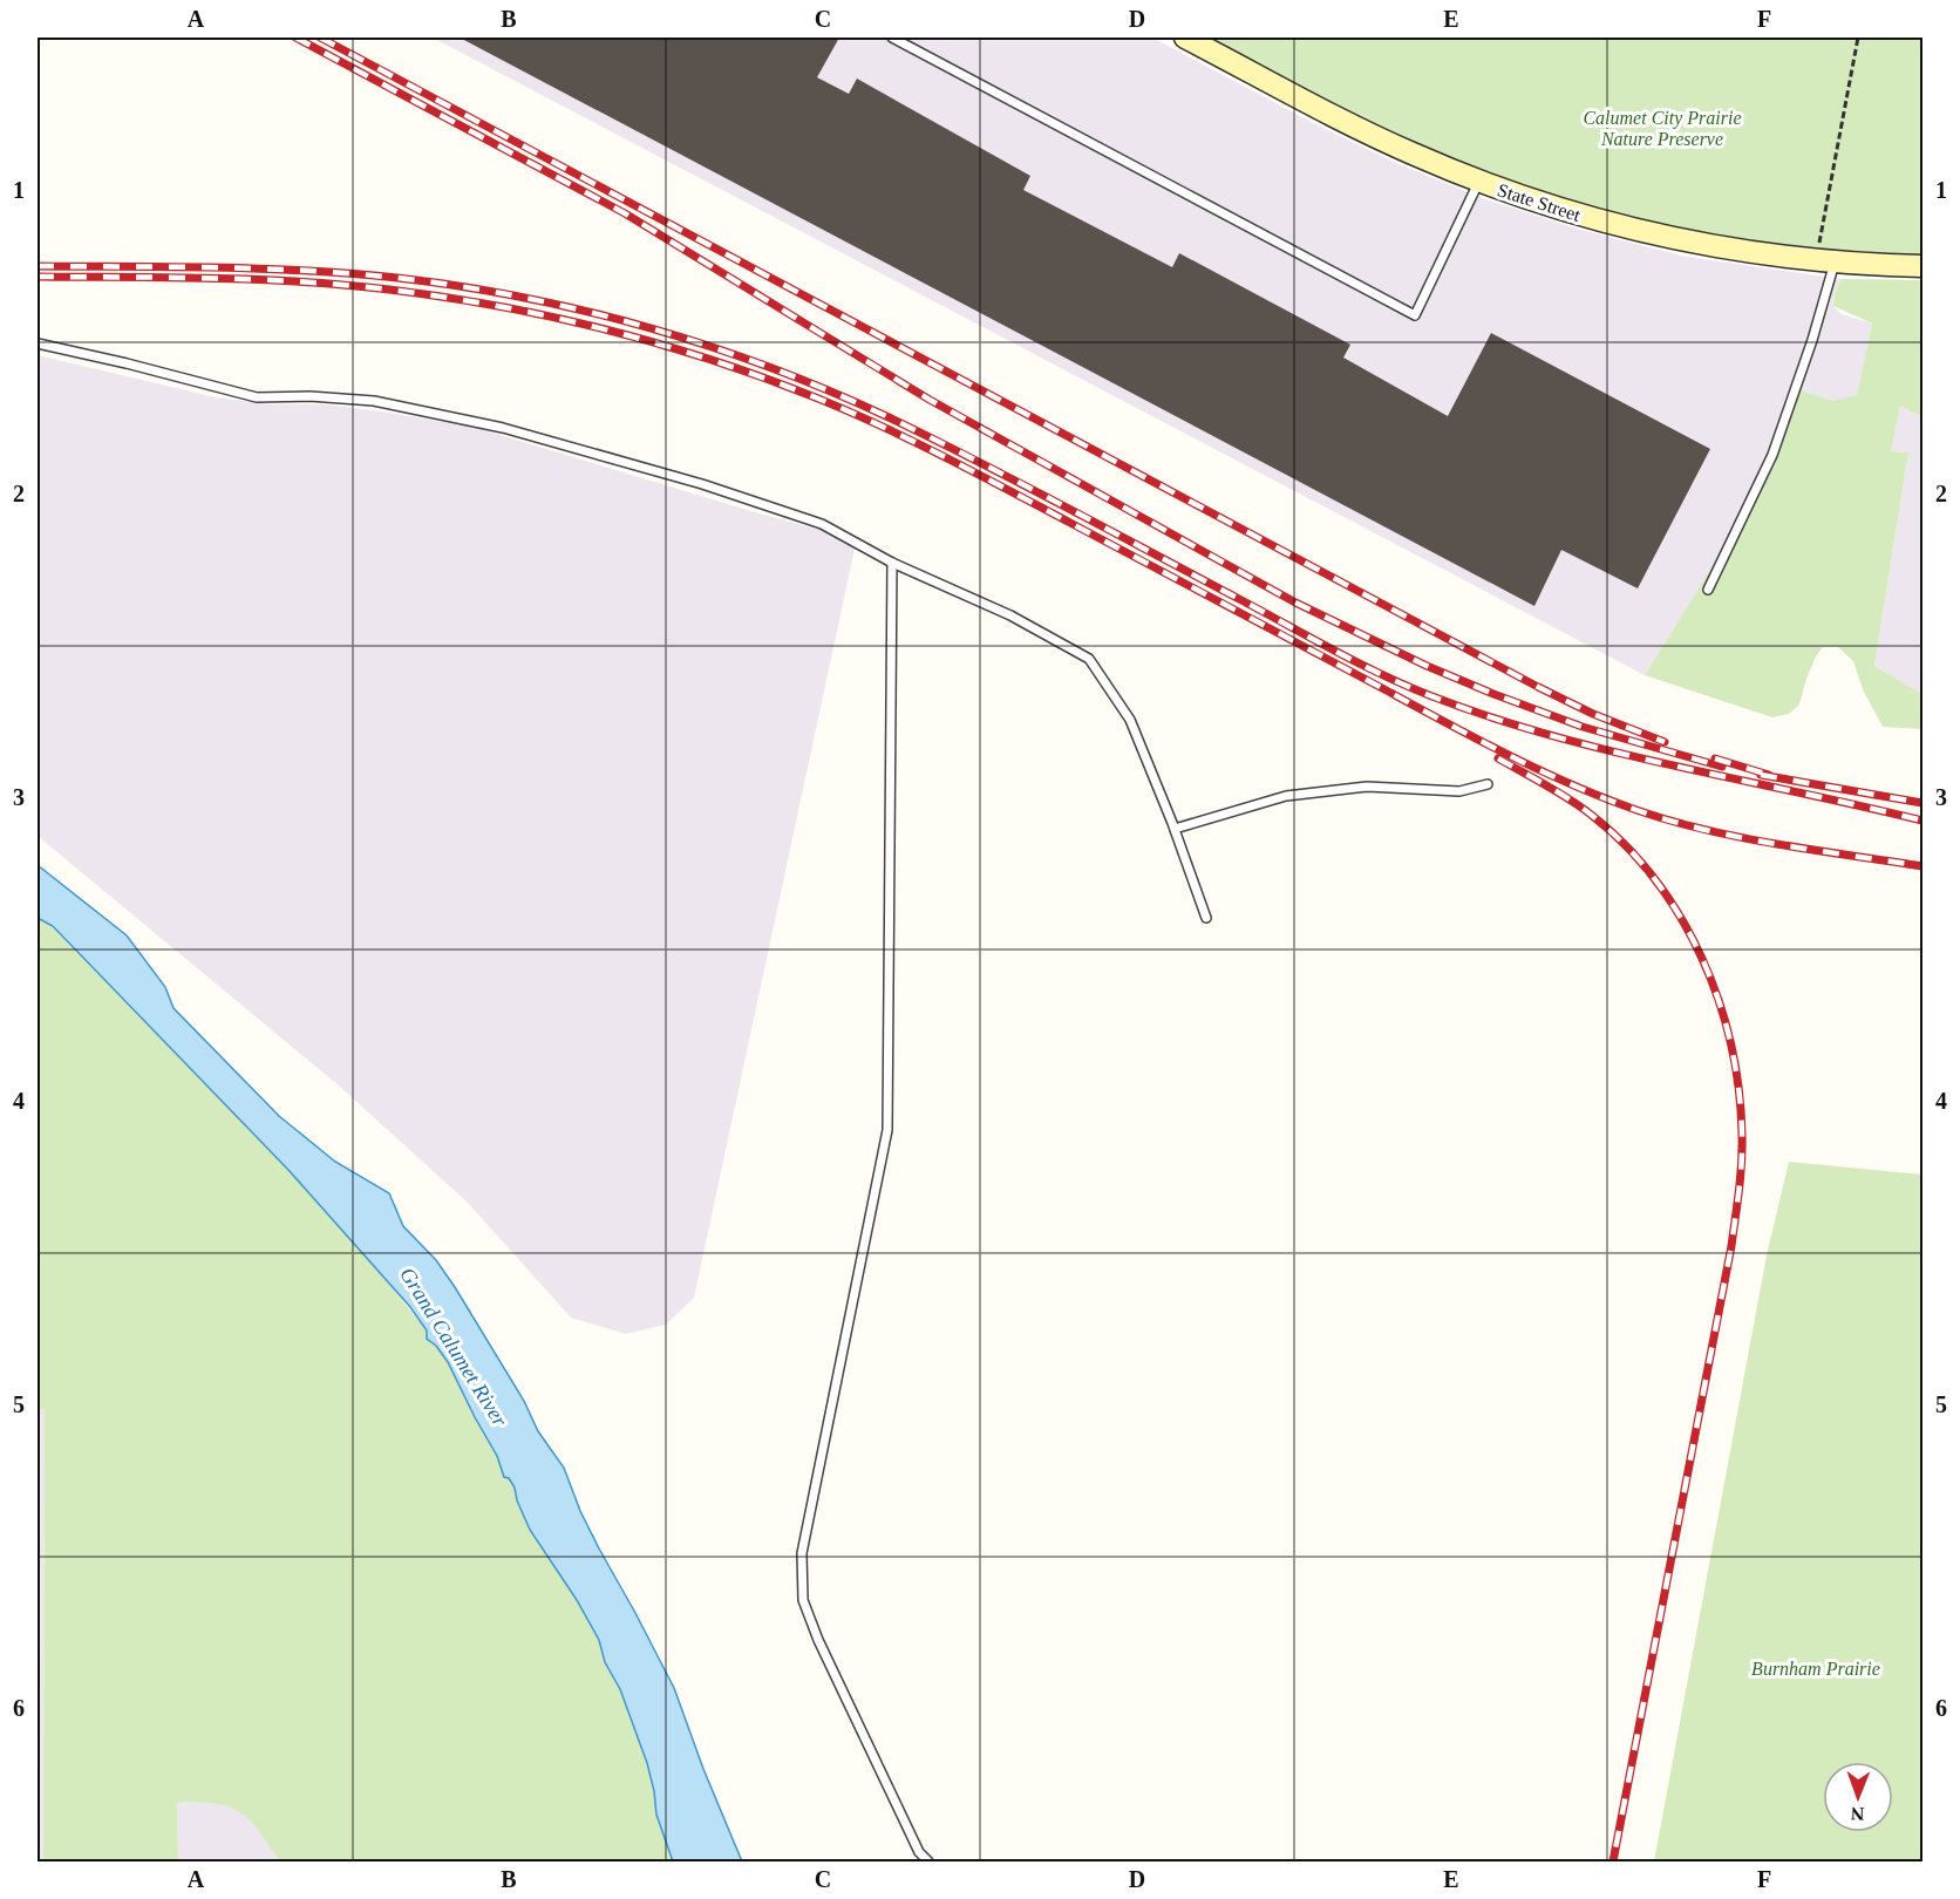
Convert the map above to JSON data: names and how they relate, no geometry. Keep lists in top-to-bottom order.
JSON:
{
  "streets": {
    "street": ["State Street"]
  },
  "water": ["Grand Calumet River"],
  "parks": ["Calumet City Prairie Nature Preserve", "Burnham Prairie"],
  "north": "bottom",
  "grid": {
    "columns": [
      "A",
      "B",
      "C",
      "D",
      "E",
      "F"
    ],
    "rows": [
      "1",
      "2",
      "3",
      "4",
      "5",
      "6"
    ]
  }
}
